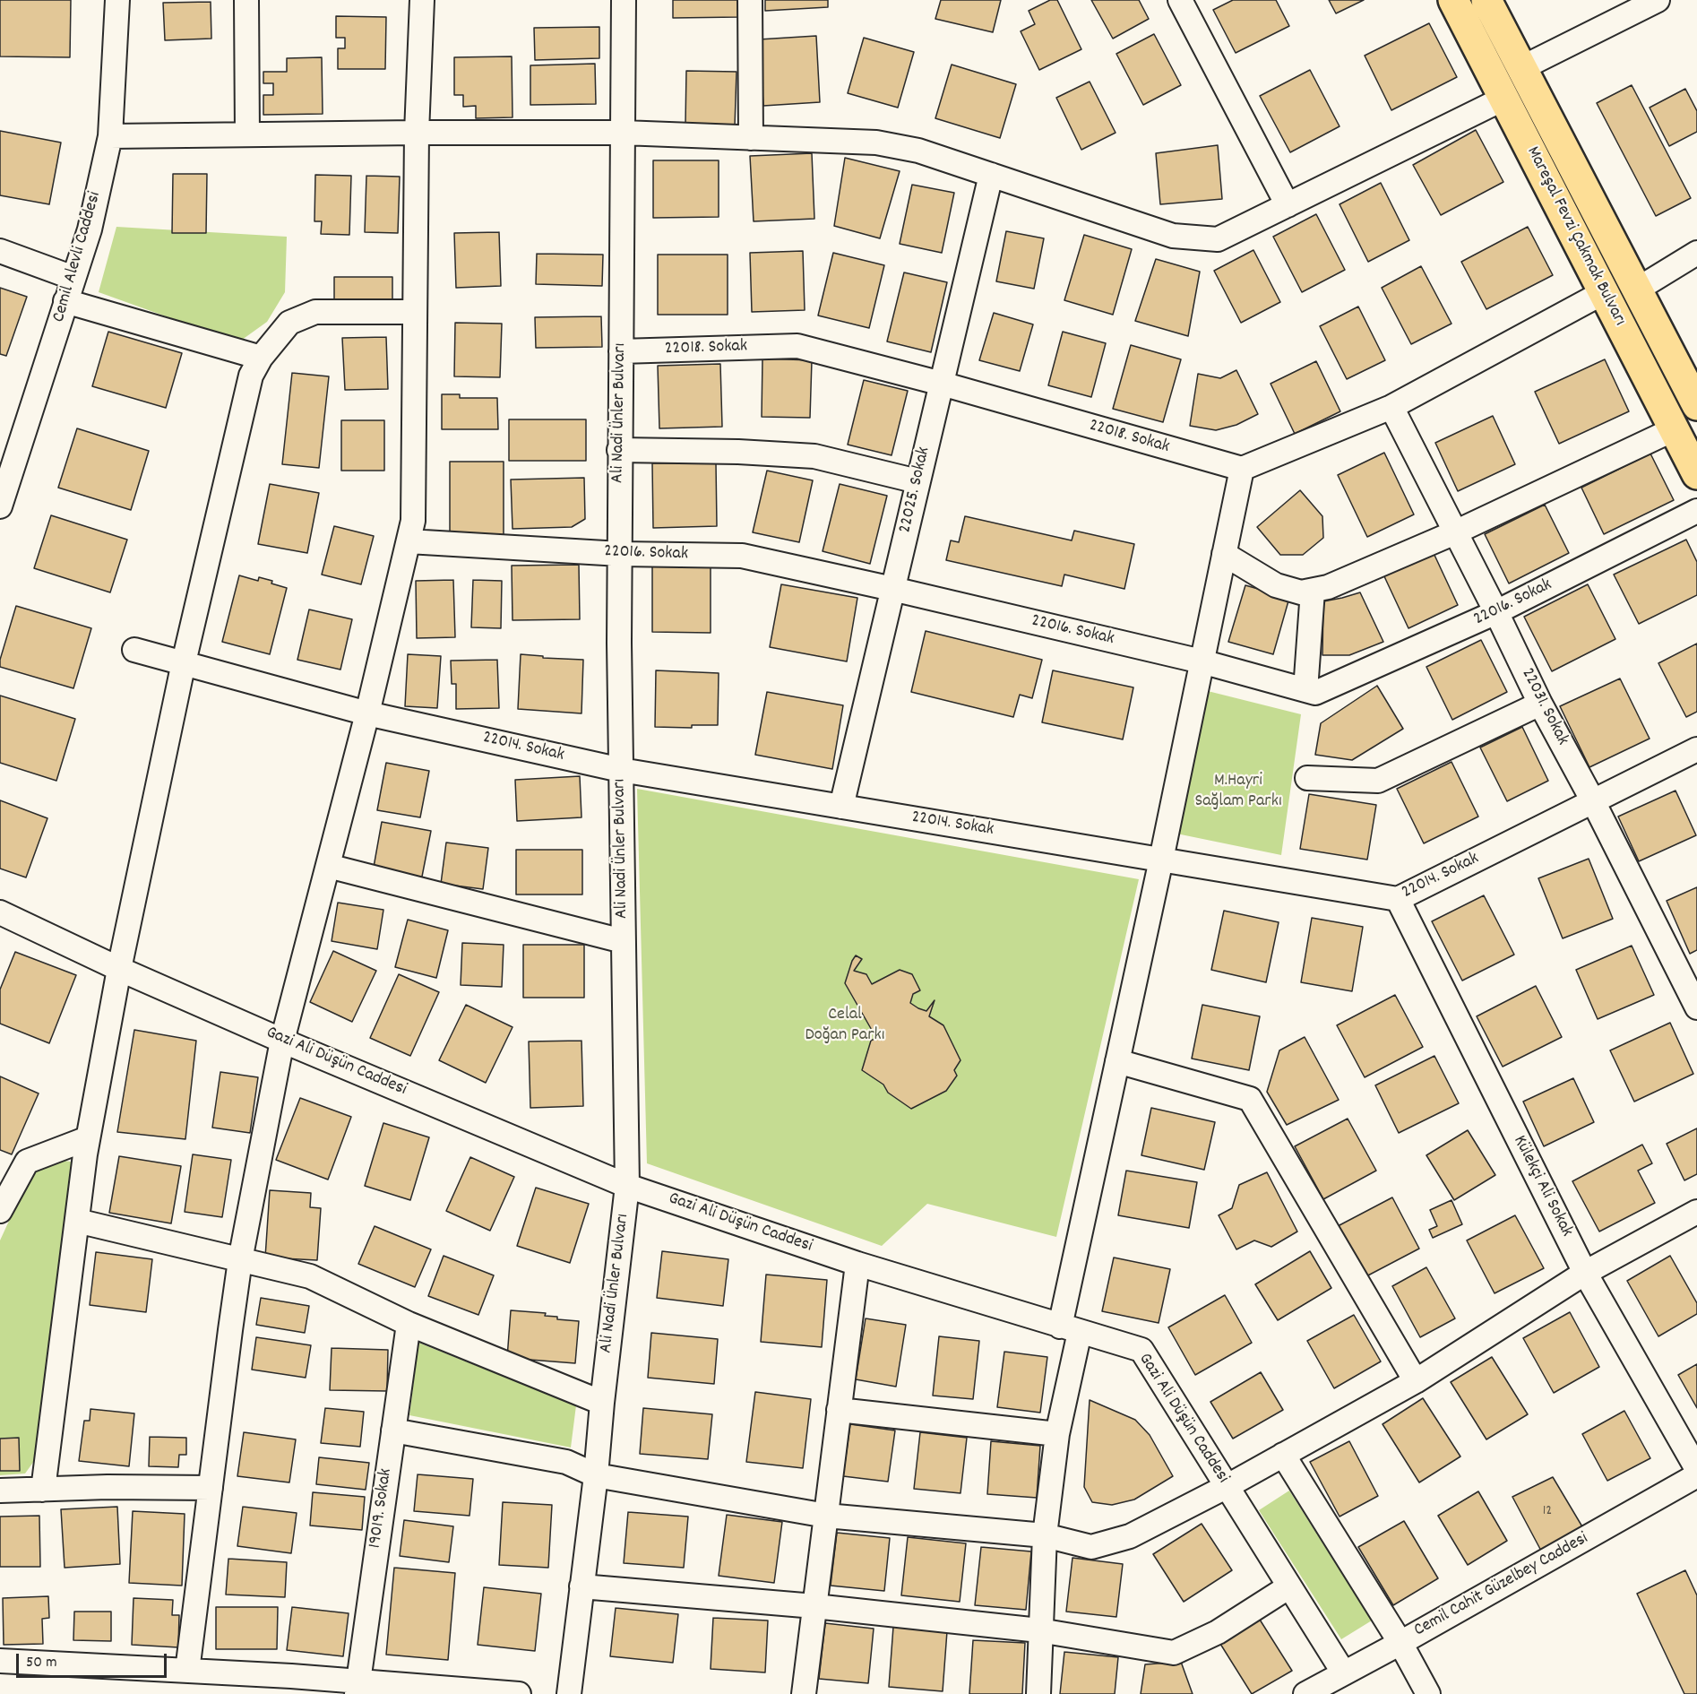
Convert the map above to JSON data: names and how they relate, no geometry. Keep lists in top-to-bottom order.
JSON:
{
  "streets": {
    "main road": ["Mareşal Fevzi Çakmak Bulvarı"],
    "street": [
      "Cemil Alevli Caddesi",
      "22018. Sokak",
      "Ali Nadi Ünler Bulvarı",
      "22025. Sokak",
      "22016. Sokak",
      "22031. Sokak",
      "22014. Sokak",
      "Gazi Ali Düşün Caddesi",
      "Külekçi Ali Sokak",
      "19019. Sokak",
      "Cemil Cahit Güzelbey Caddesi"
    ]
  },
  "crossings": [
    ["22018. Sokak", "Ali Nadi Ünler Bulvarı"],
    ["22018. Sokak", "22025. Sokak"],
    ["Ali Nadi Ünler Bulvarı", "22016. Sokak"],
    ["Ali Nadi Ünler Bulvarı", "22014. Sokak"],
    ["Ali Nadi Ünler Bulvarı", "Gazi Ali Düşün Caddesi"],
    ["22025. Sokak", "22016. Sokak"],
    ["22025. Sokak", "22014. Sokak"],
    ["22016. Sokak", "22031. Sokak"],
    ["22031. Sokak", "22014. Sokak"],
    ["22014. Sokak", "Külekçi Ali Sokak"],
    ["Gazi Ali Düşün Caddesi", "Cemil Cahit Güzelbey Caddesi"]
  ],
  "parks": ["M.Hayri Sağlam Parkı", "Celal Doğan Parkı"],
  "house_numbers": ["12"],
  "scale_bar": "50 m"
}
